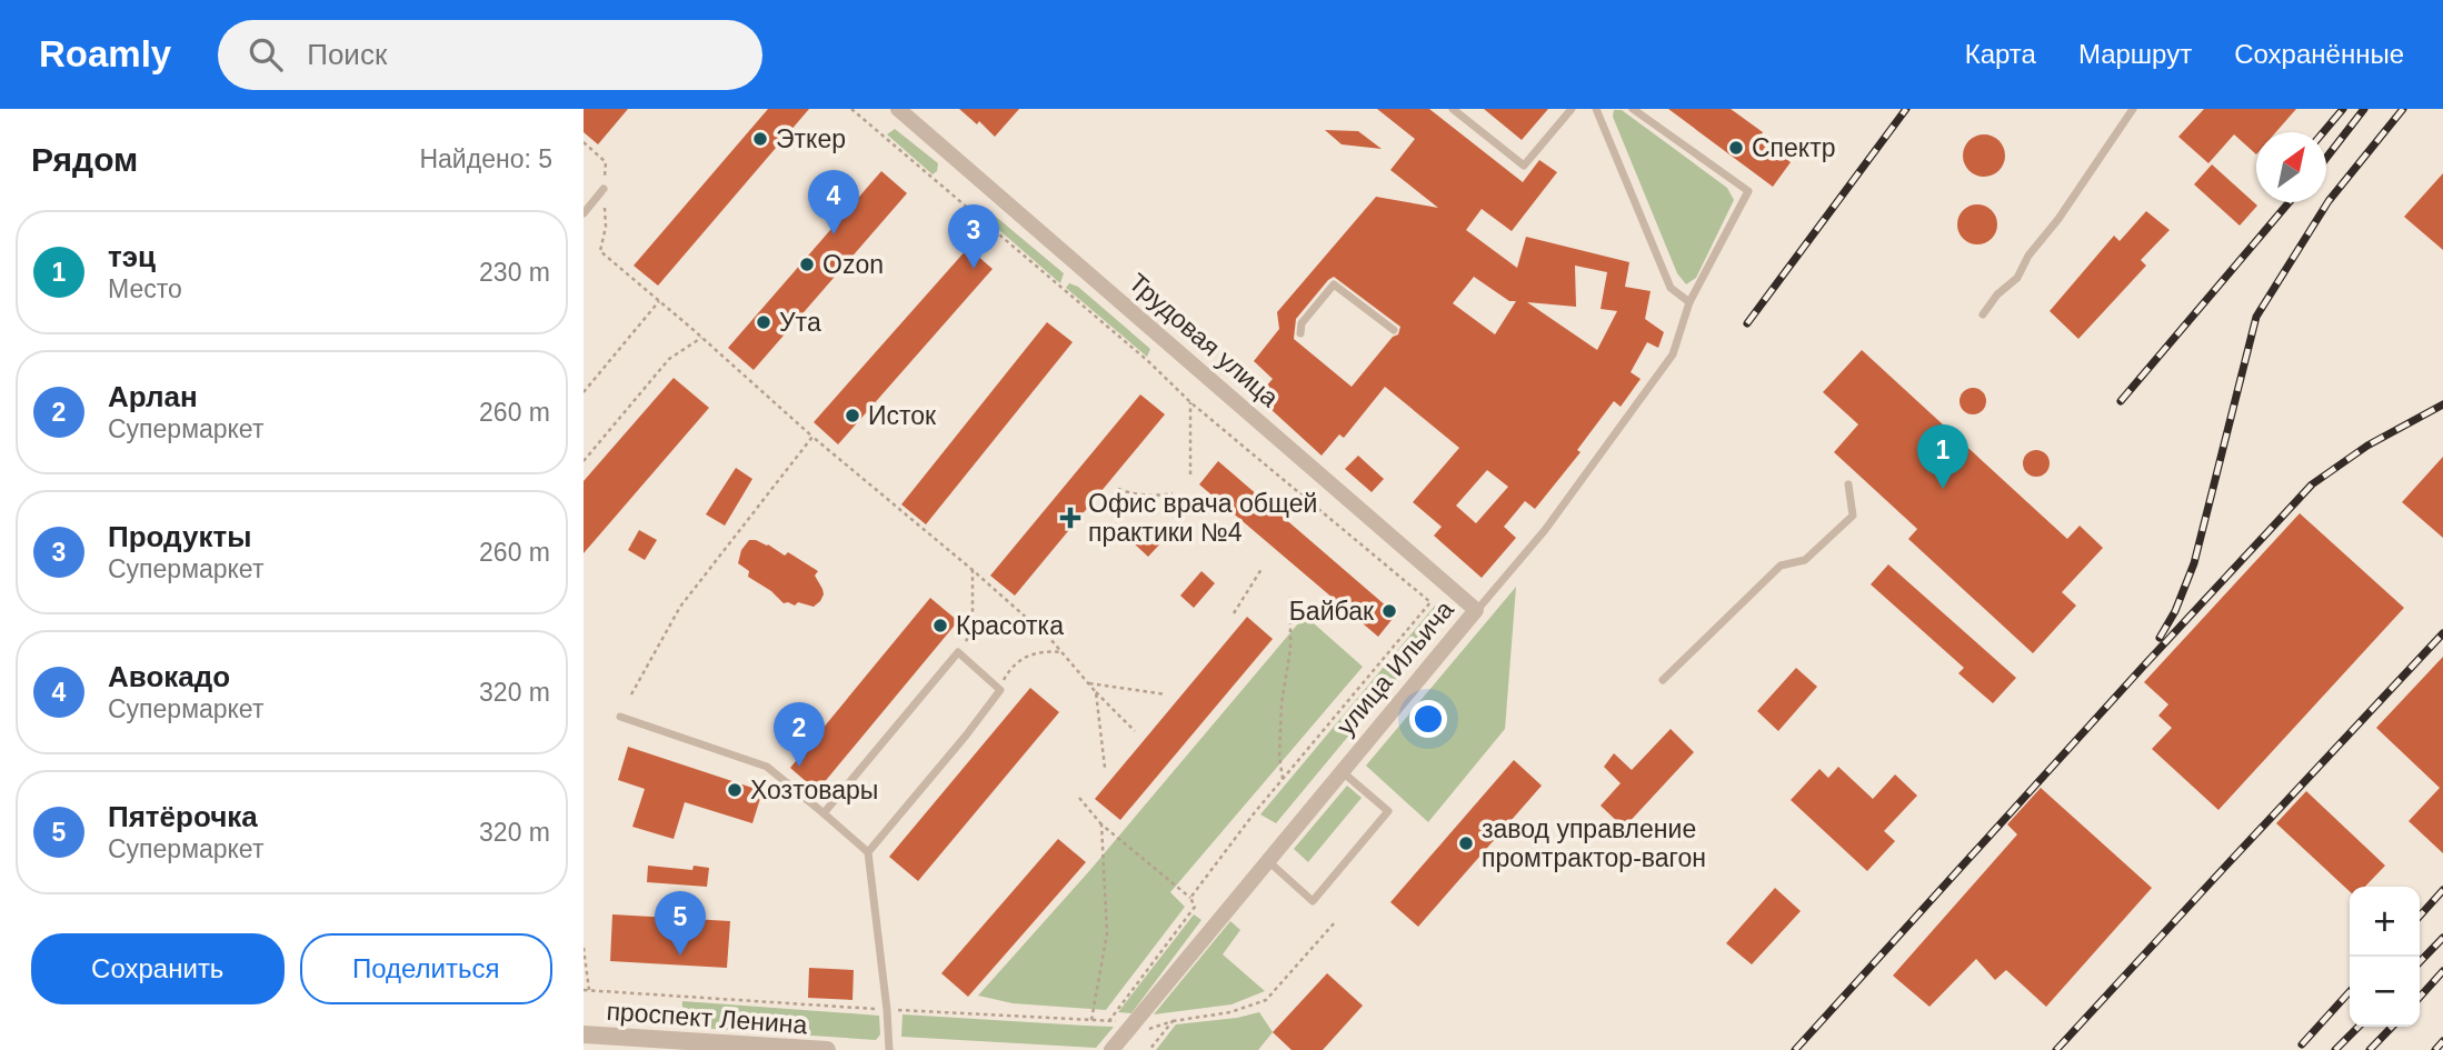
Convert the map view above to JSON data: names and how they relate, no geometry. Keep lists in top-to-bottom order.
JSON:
{
  "streets": {
    "street": ["Трудовая улица", "улица Ильича", "проспект Ленина"]
  },
  "crossings": [
    ["Трудовая улица", "улица Ильича"]
  ],
  "places": {
    "other": [
      "Эткер",
      "Спектр",
      "Ozon",
      "Ута",
      "Исток",
      "Байбак",
      "Красотка",
      "Хозтовары",
      "завод управление промтрактор-вагон"
    ],
    "health": ["Офис врача общей практики №4"]
  },
  "north": "top right",
  "page": {
    "header": "Roamly",
    "search": "Поиск",
    "nav": ["Карта", "Маршрут", "Сохранённые"],
    "heading": ["Рядом", "Найдено: 5"],
    "pins": [
      "4",
      "3",
      "1",
      "2",
      "5"
    ],
    "list": [
      {
        "mark": "1",
        "name": "тэц",
        "note": "Место",
        "value": "230 m"
      },
      {
        "mark": "2",
        "name": "Арлан",
        "note": "Супермаркет",
        "value": "260 m"
      },
      {
        "mark": "3",
        "name": "Продукты",
        "note": "Супермаркет",
        "value": "260 m"
      },
      {
        "mark": "4",
        "name": "Авокадо",
        "note": "Супермаркет",
        "value": "320 m"
      },
      {
        "mark": "5",
        "name": "Пятёрочка",
        "note": "Супермаркет",
        "value": "320 m"
      }
    ],
    "map_buttons": ["+", "−"],
    "buttons": ["Сохранить", "Поделиться"]
  }
}
